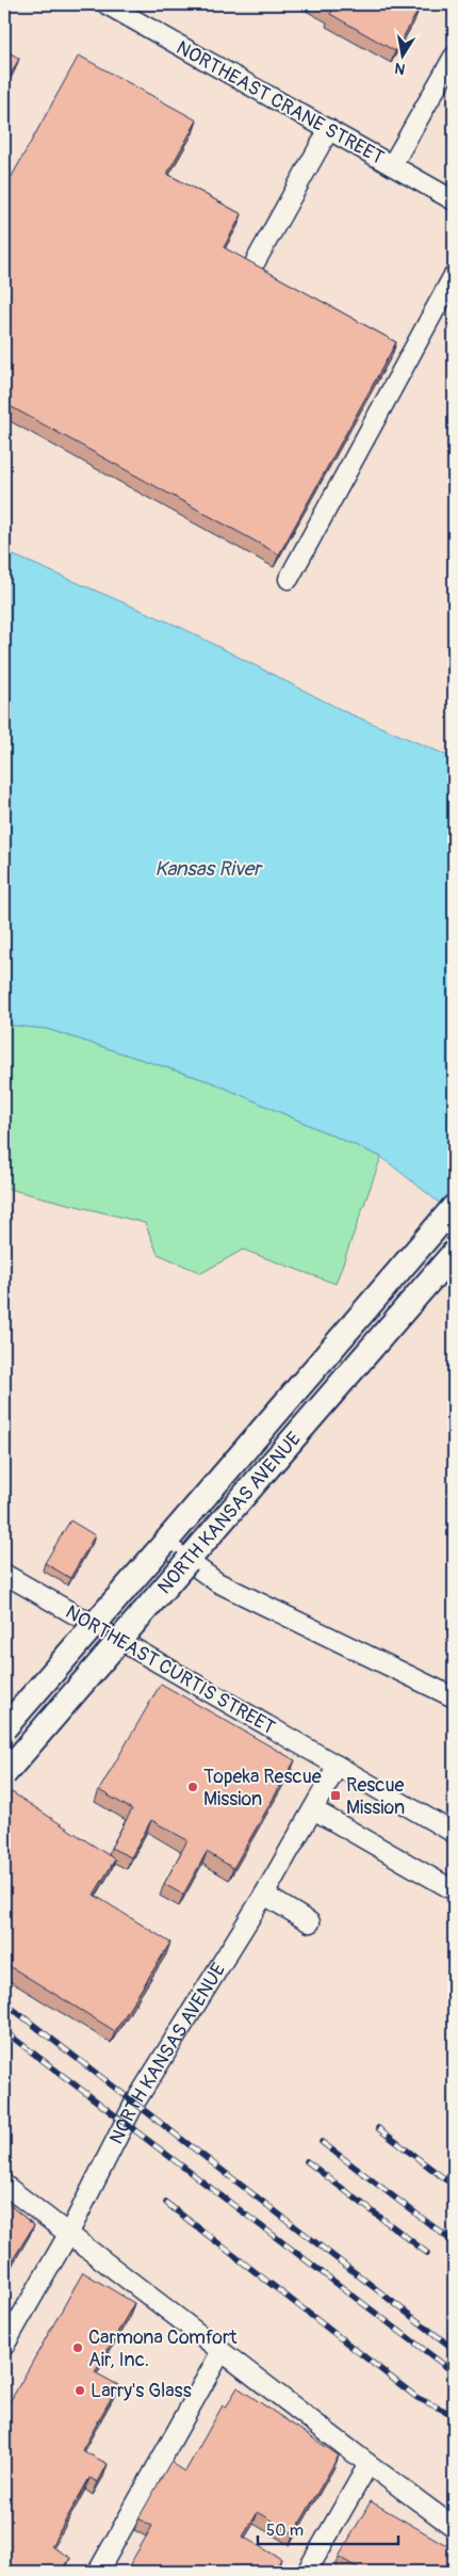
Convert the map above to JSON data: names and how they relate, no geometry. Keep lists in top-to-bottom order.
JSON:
{
  "streets": {
    "main road": ["NORTH KANSAS AVENUE"],
    "street": ["NORTHEAST CRANE STREET", "NORTHEAST CURTIS STREET"]
  },
  "crossings": [
    ["NORTH KANSAS AVENUE", "NORTHEAST CURTIS STREET"]
  ],
  "water": ["Kansas River"],
  "places": {
    "other": ["Topeka Rescue Mission", "Carmona Comfort Air, Inc.", "Larry's Glass"],
    "transit": ["Rescue Mission"]
  },
  "scale_bar": "50 m",
  "north": "bottom"
}
